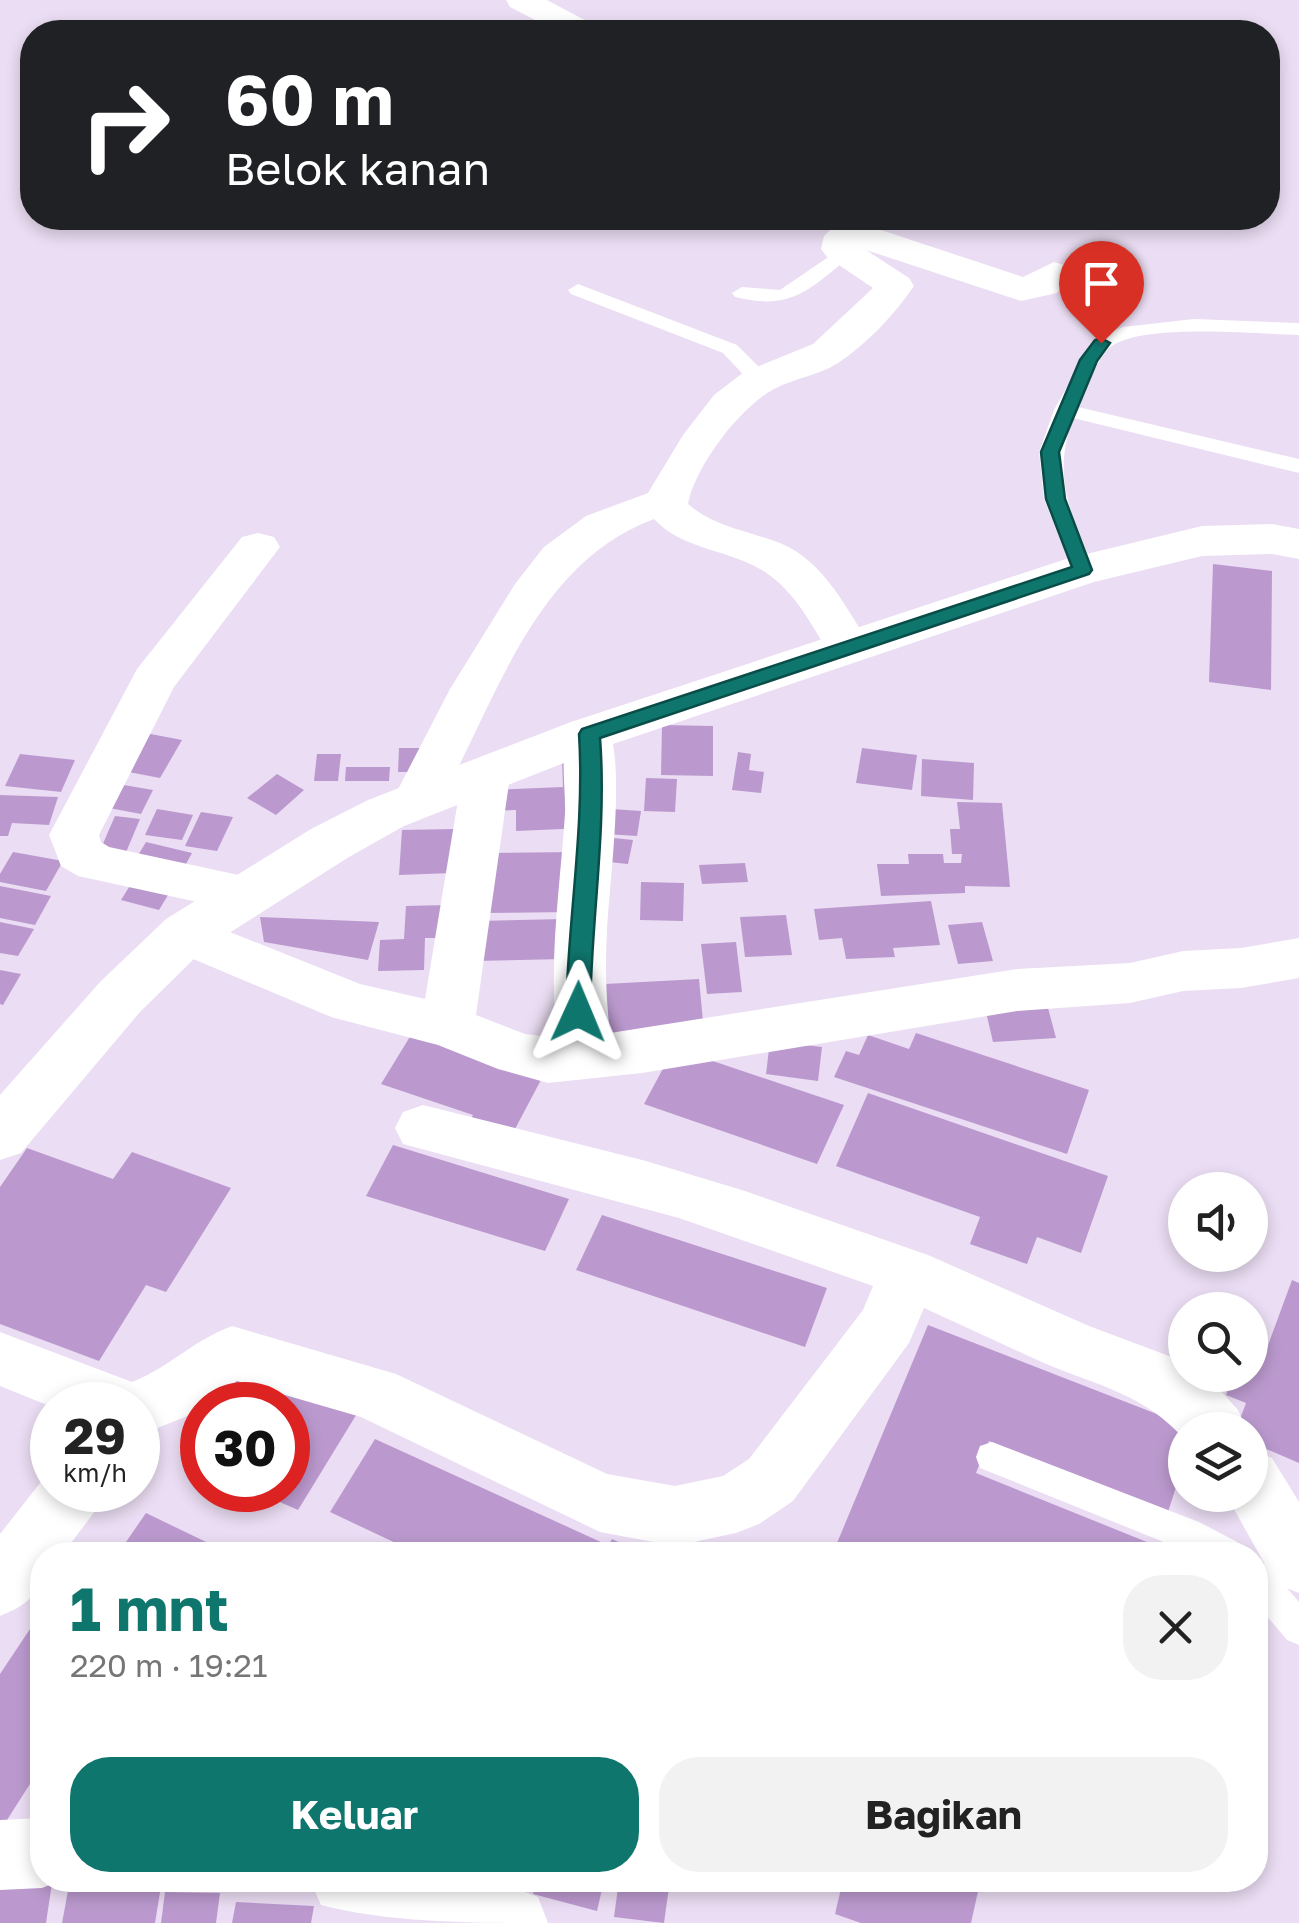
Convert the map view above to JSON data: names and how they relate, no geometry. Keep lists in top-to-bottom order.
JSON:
{
  "page": {
    "turn": ["60 m", "Belok kanan"],
    "speed": "29 km/h",
    "limit": "30",
    "heading": ["1 mnt", "220 m · 19:21"],
    "buttons": ["Keluar", "Bagikan"]
  }
}
